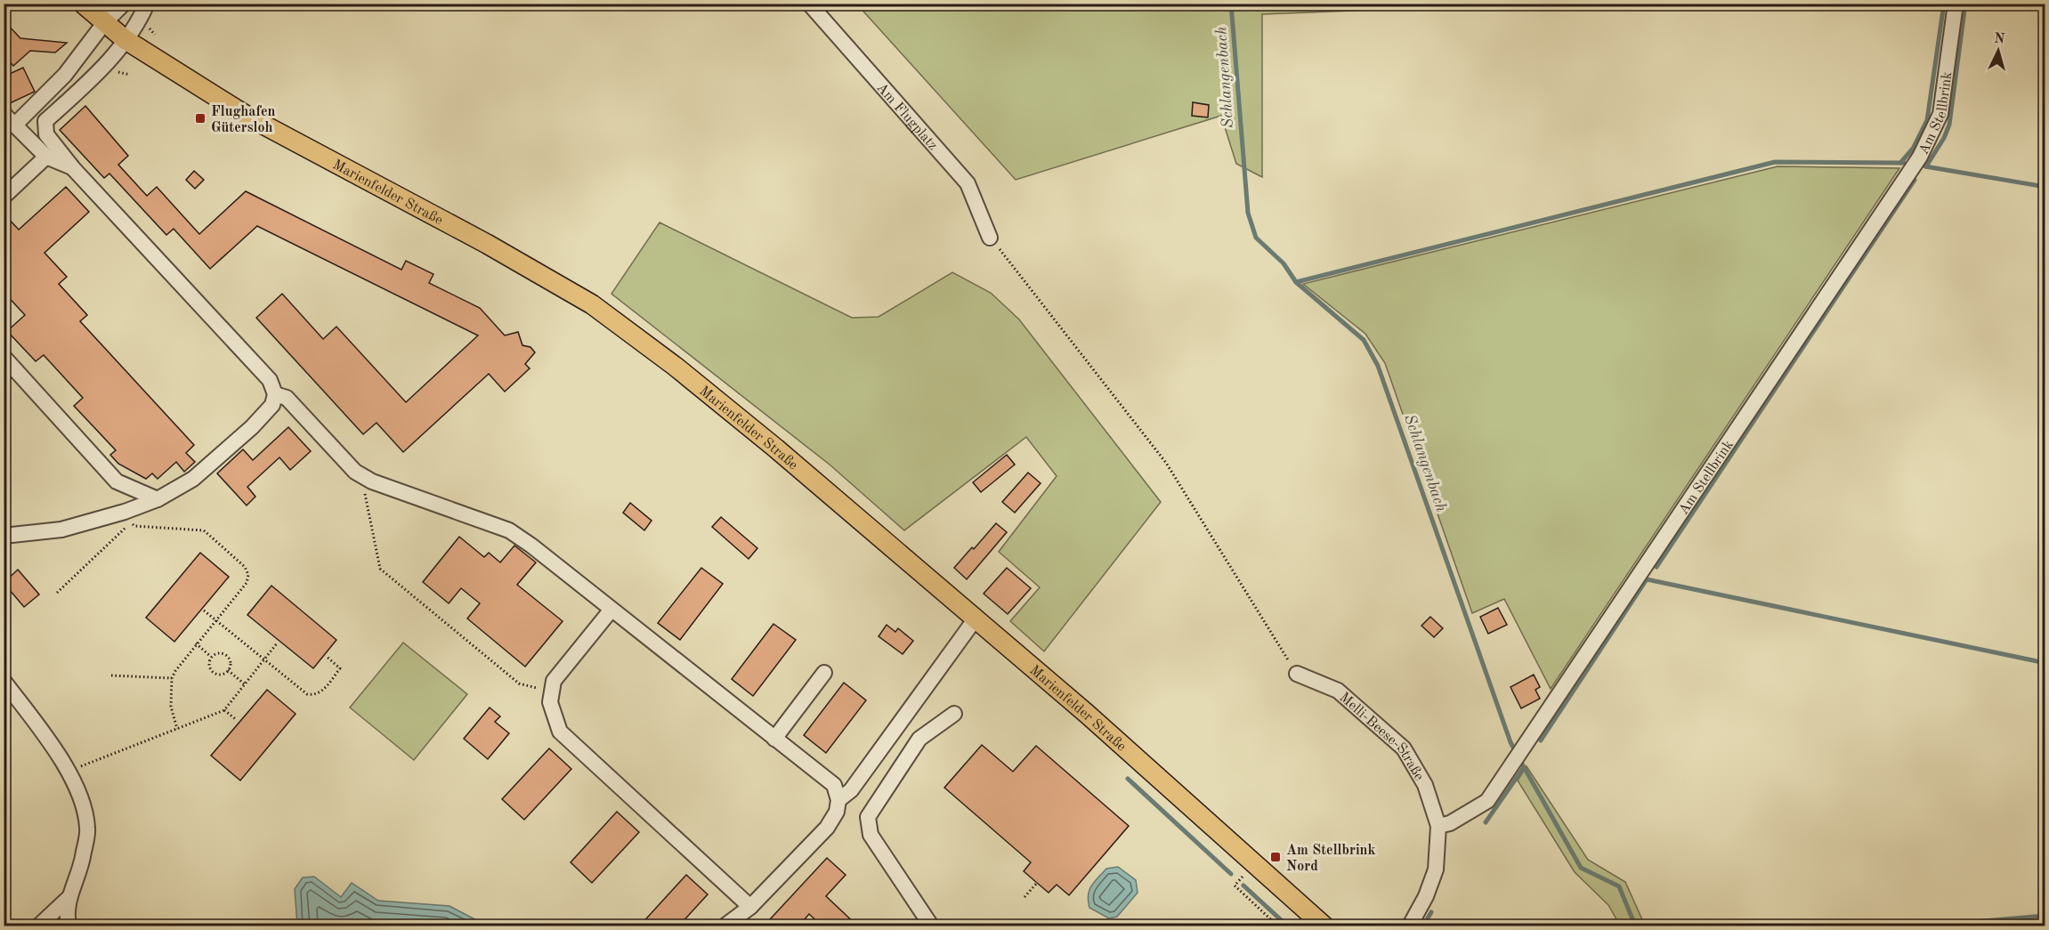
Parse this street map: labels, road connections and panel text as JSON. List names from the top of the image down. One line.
{"streets":{"main road":["Marienfelder Straße"],"street":["Am Stellbrink","Am Flugplatz","Melli-Beese-Straße"]},"crossings":[["Am Stellbrink","Melli-Beese-Straße"]],"water":["Schlangenbach"],"places":{"transit":["Flughafen Gütersloh","Am Stellbrink Nord"]},"north":"top"}
